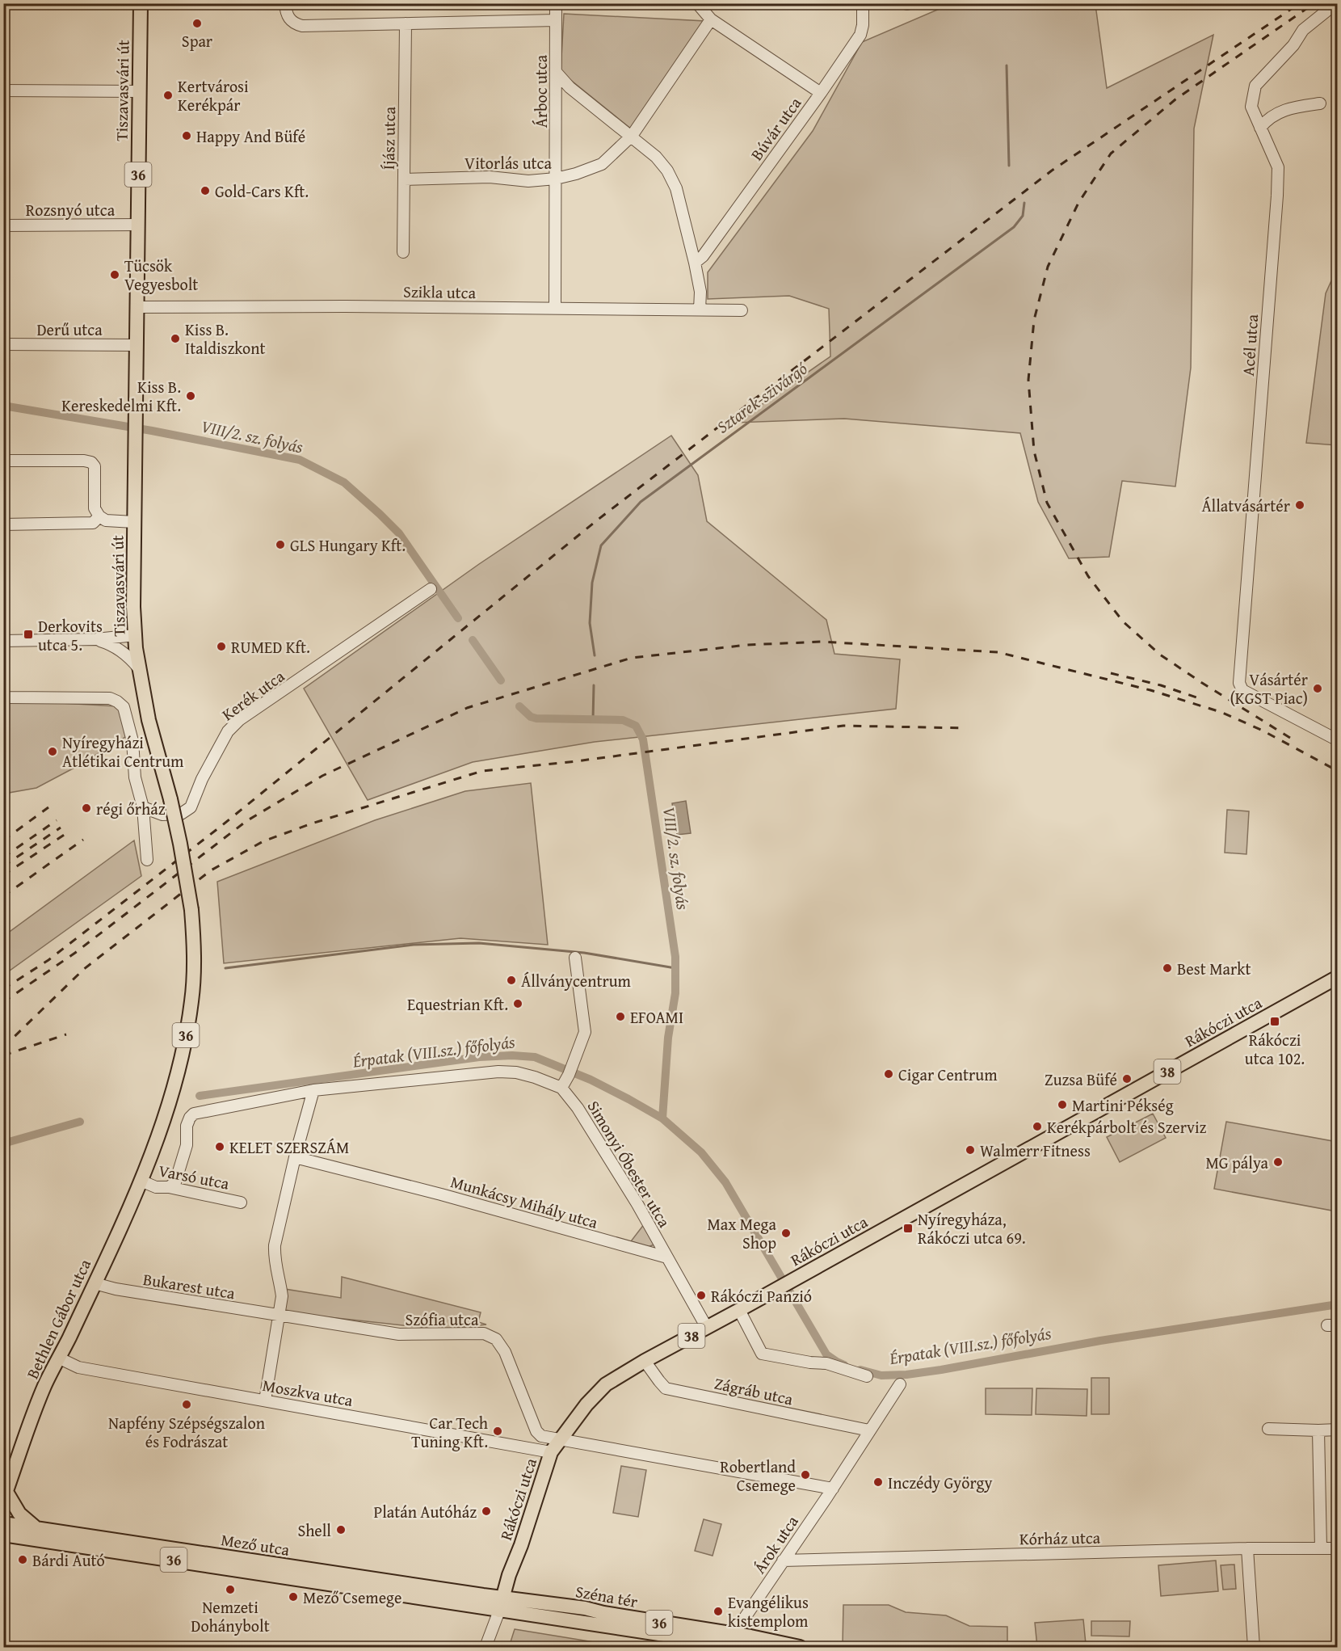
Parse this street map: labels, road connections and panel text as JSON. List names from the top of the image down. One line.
{"streets":{"main road":["Tiszavasvári út","36","Rákóczi utca","38","Bethlen Gábor utca","Mező utca","Széna tér"],"street":["Árboc utca","Búvár utca","Íjász utca","Vitorlás utca","Rozsnyó utca","Szikla utca","Derű utca","Acél utca","Kerék utca","Simonyi Óbester utca","Varsó utca","Munkácsy Mihály utca","Bukarest utca","Szófia utca","Zágráb utca","Moszkva utca","Kórház utca","Árok utca"]},"crossings":[["Tiszavasvári út","Rozsnyó utca"],["Tiszavasvári út","Szikla utca"],["Tiszavasvári út","Derű utca"],["Tiszavasvári út","Bethlen Gábor utca"],["Árboc utca","Vitorlás utca"],["Árboc utca","Szikla utca"],["Íjász utca","Vitorlás utca"],["36","Bethlen Gábor utca"],["36","Mező utca"],["36","Árok utca"],["36","Széna tér"],["Rákóczi utca","Zágráb utca"],["Rákóczi utca","Moszkva utca"],["Rákóczi utca","Mező utca"],["Rákóczi utca","Széna tér"],["Simonyi Óbester utca","Varsó utca"],["Simonyi Óbester utca","Munkácsy Mihály utca"],["Varsó utca","Bethlen Gábor utca"],["Bukarest utca","Bethlen Gábor utca"],["Bukarest utca","Szófia utca"],["Bethlen Gábor utca","Moszkva utca"],["Zágráb utca","Árok utca"],["Kórház utca","Árok utca"],["Mező utca","Széna tér"],["Árok utca","Széna tér"]],"water":["Sztarek-szivárgó","VIII/2. sz. folyás","Érpatak (VIII.sz.) főfolyás"],"places":{"other":["Spar","Kertvárosi Kerékpár","Happy And Büfé","Gold-Cars Kft.","Tücsök Vegyesbolt","Kiss B. Italdiszkont","Kiss B. Kereskedelmi Kft.","Állatvásártér","GLS Hungary Kft.","RUMED Kft.","Vásártér (KGST Piac)","Nyíregyházi Atlétikai Centrum","régi őrház","Best Markt","Állványcentrum","Equestrian Kft.","EFOAMI","Cigar Centrum","Zuzsa Büfé","Martini Pékség","Kerékpárbolt és Szerviz","KELET SZERSZÁM","Walmerr Fitness","MG pálya","Max Mega Shop","Rákóczi Panzió","Napfény Szépségszalon és Fodrászat","Car Tech Tuning Kft.","Robertland Csemege","Inczédy György","Platán Autóház","Shell","Bárdi Autó","Nemzeti Dohánybolt","Mező Csemege","Evangélikus kistemplom"],"transit":["Derkovits utca 5.","Rákóczi utca 102.","Nyíregyháza, Rákóczi utca 69."]}}
